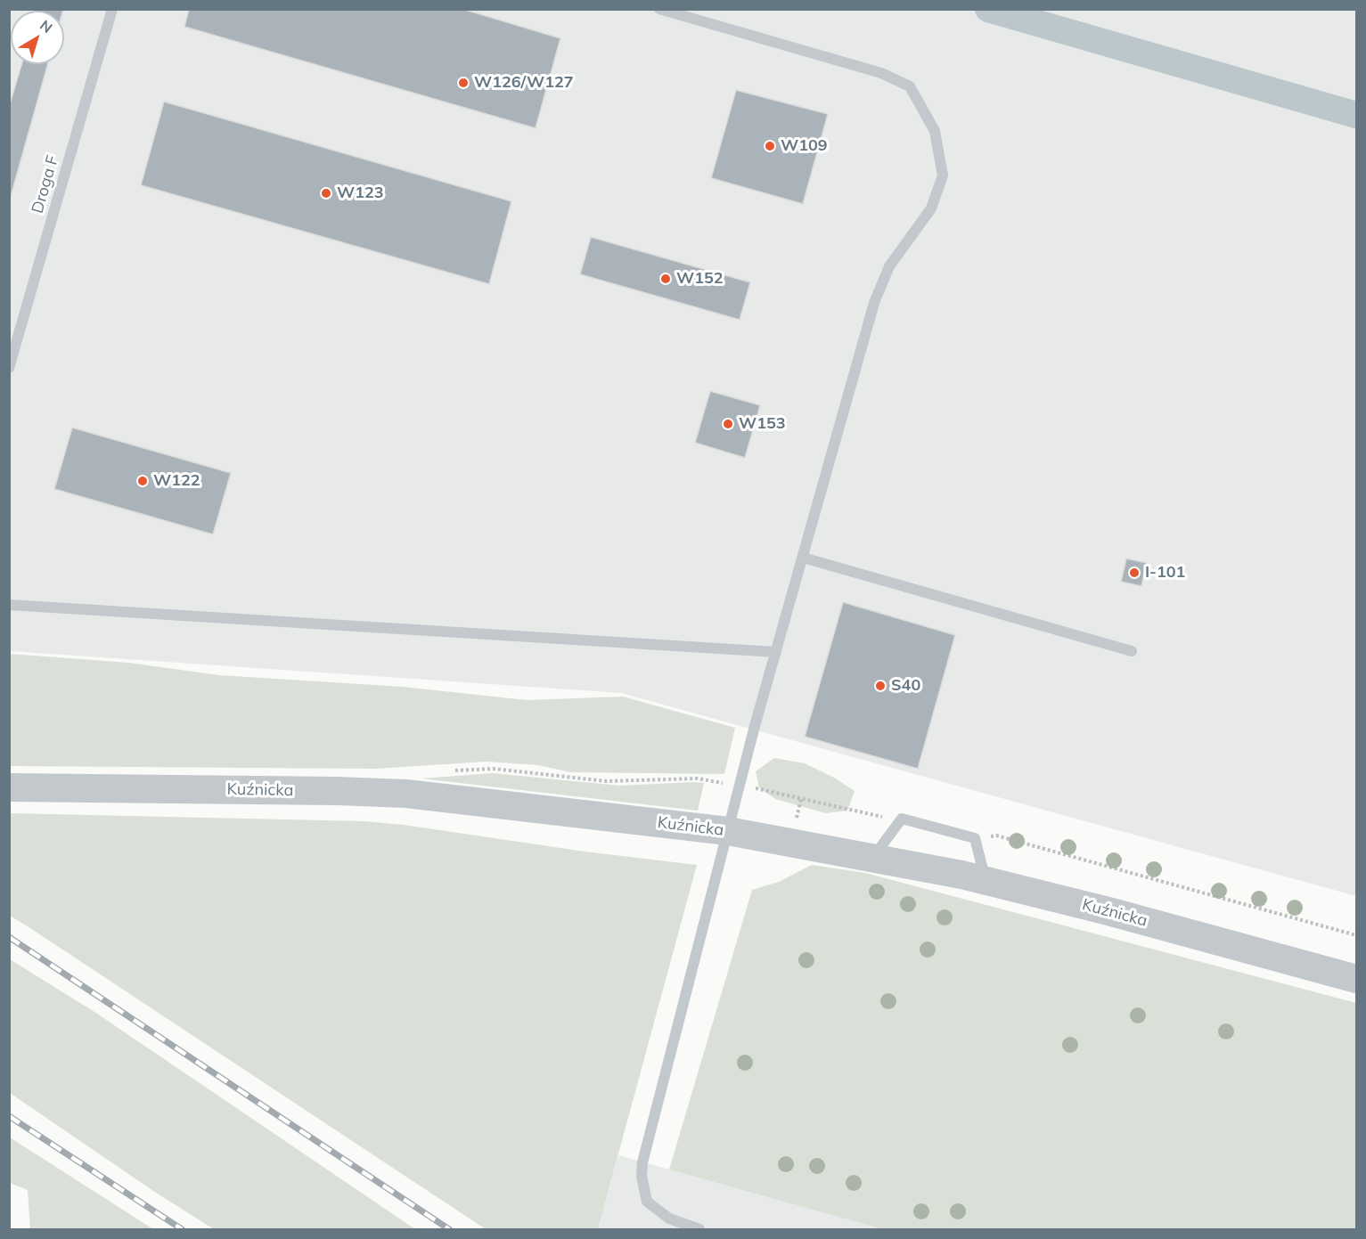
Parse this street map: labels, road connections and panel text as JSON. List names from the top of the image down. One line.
{"streets":{"street":["Kuźnicka"],"lane":["Droga F"]},"places":["W126/W127","W109","W123","W152","W153","W122","I-101","S40"],"north":"top right"}
